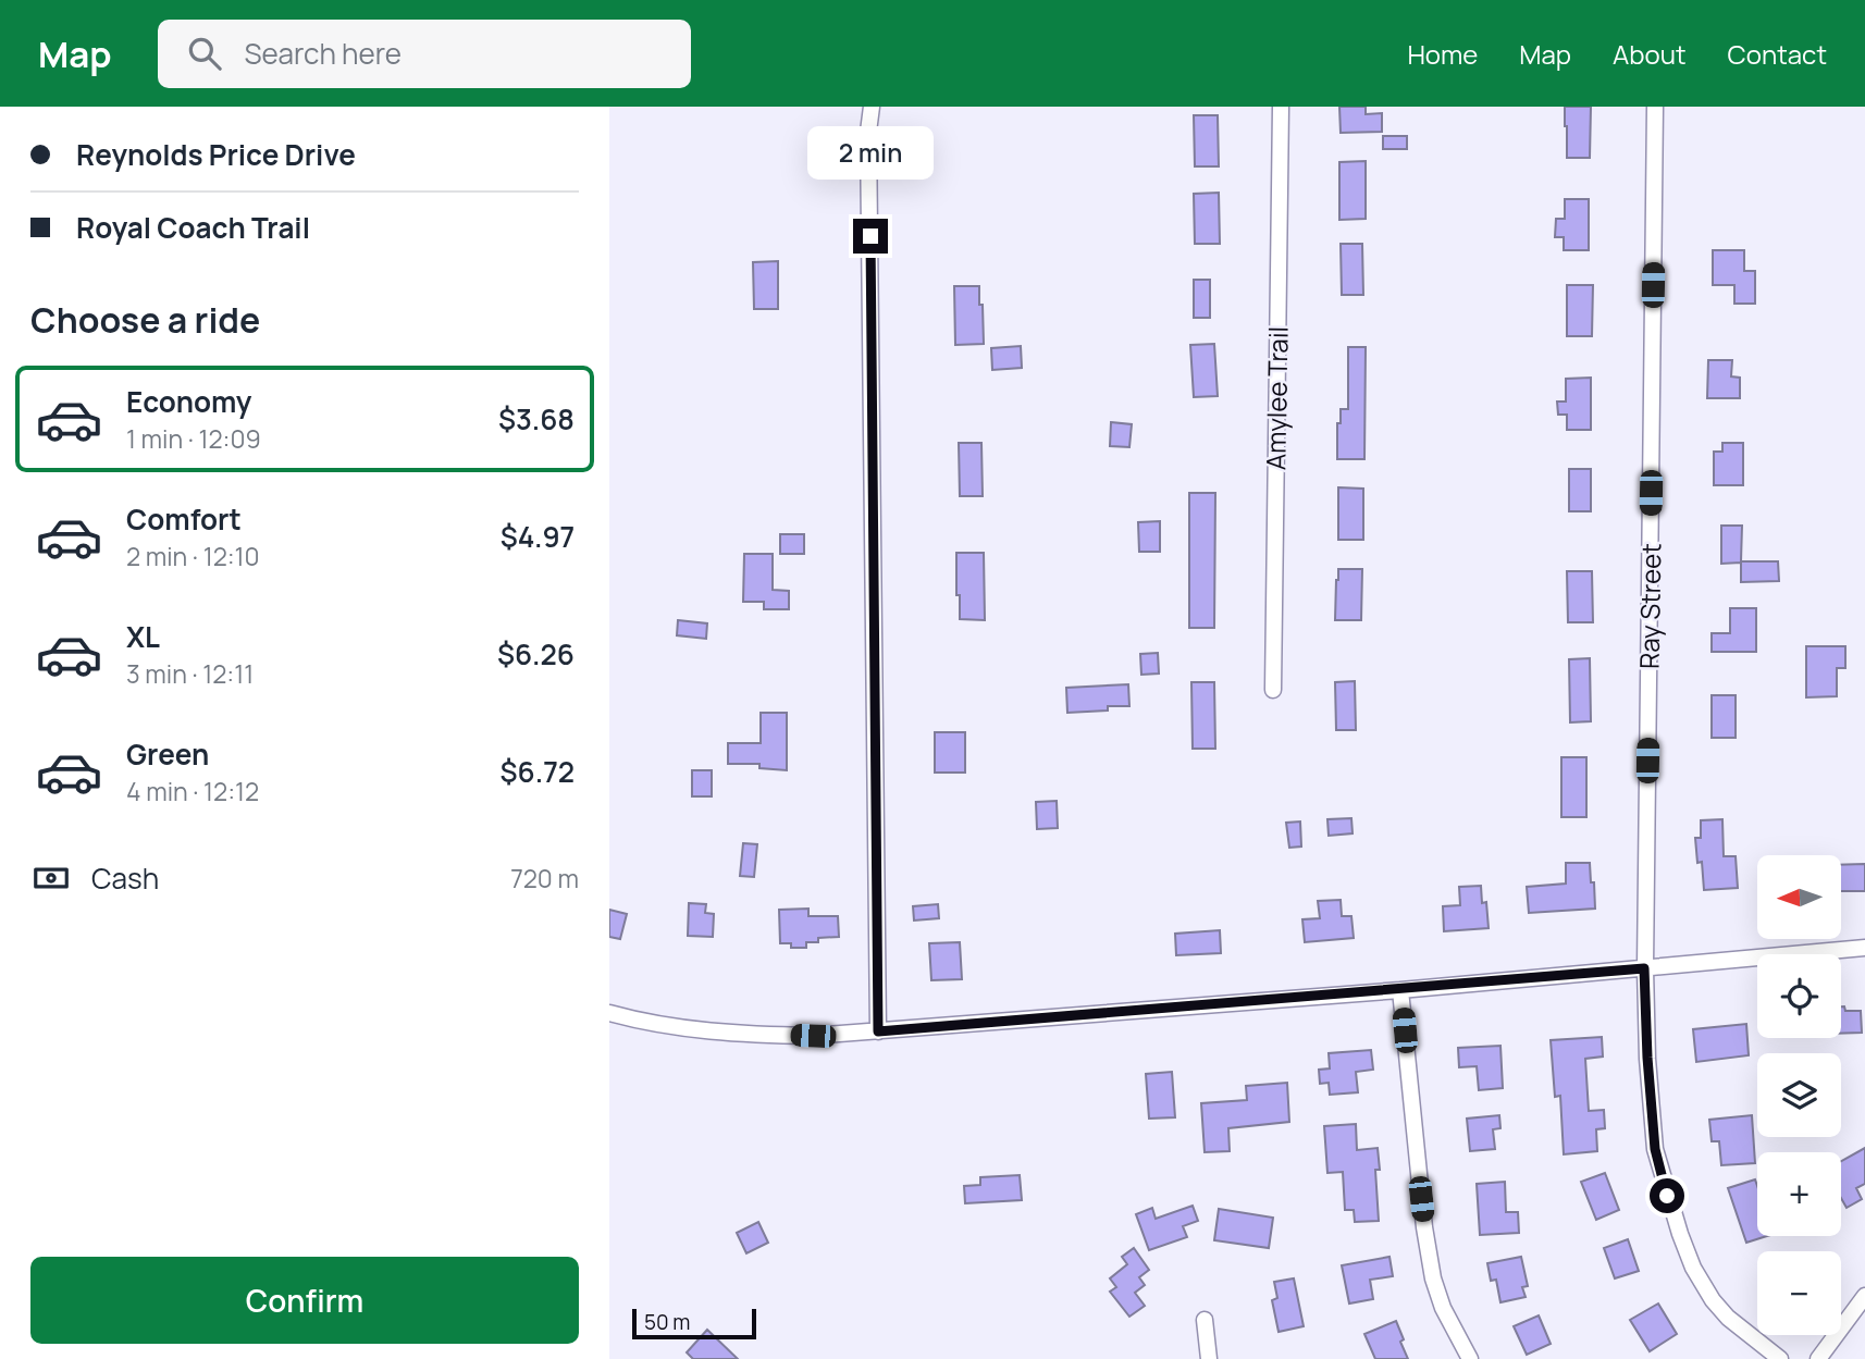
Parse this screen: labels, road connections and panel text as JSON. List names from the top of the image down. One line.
{"streets":{"street":["Amylee Trail","Ray Street"]},"scale_bar":"50 m","north":"left","page":{"header":"Map","search":"Search here","nav":["Home","Map","About","Contact"],"banner":["Reynolds Price Drive","Royal Coach Trail"],"bubble":"2 min","heading":"Choose a ride","list":[{"name":"Economy","note":"1 min · 12:09","value":"$3.68"},{"name":"Comfort","note":"2 min · 12:10","value":"$4.97"},{"name":"XL","note":"3 min · 12:11","value":"$6.26"},{"name":"Green","note":"4 min · 12:12","value":"$6.72"}],"pay":["Cash","720 m"],"map_buttons":["+","−"],"buttons":"Confirm","scale":"50 m"}}
